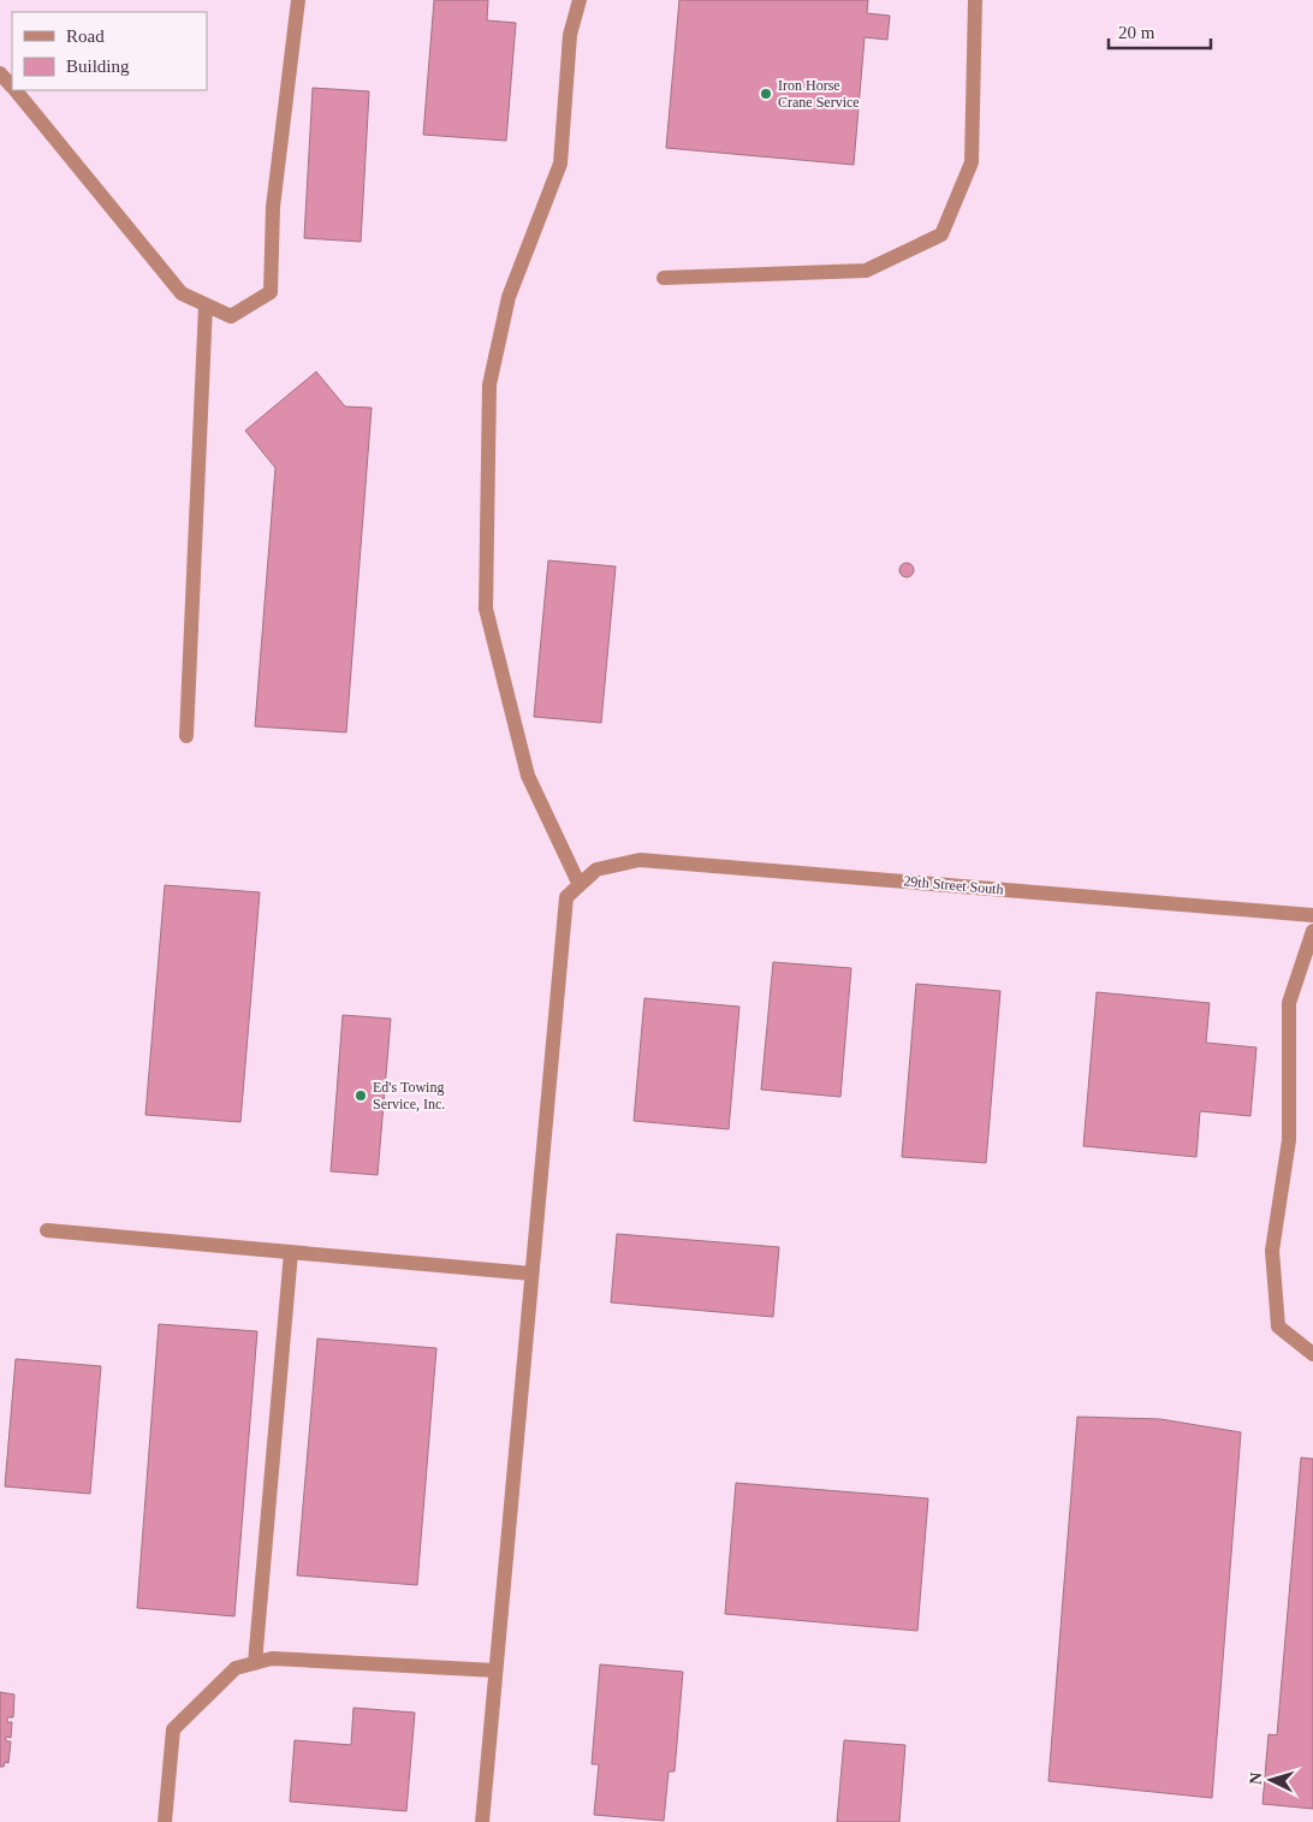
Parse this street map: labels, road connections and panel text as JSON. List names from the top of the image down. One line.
{"streets":{"street":["29th Street South"]},"places":["Iron Horse Crane Service","Ed's Towing Service, Inc."],"legend":["Road","Building"],"scale_bar":"20 m","north":"left"}
